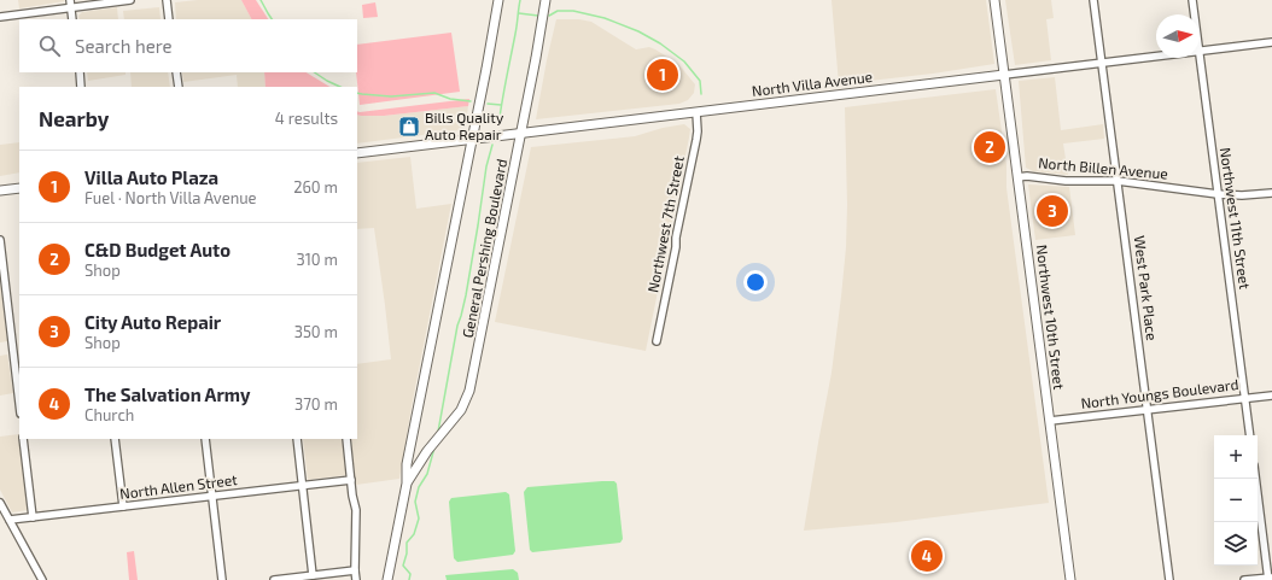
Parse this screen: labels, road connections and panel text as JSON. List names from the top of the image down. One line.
{"streets":{"main road":["North Villa Avenue","General Pershing Boulevard","Northwest 10th Street"],"street":["North Billen Avenue","Northwest 11th Street","Northwest 7th Street","West Park Place","North Youngs Boulevard","North Allen Street"]},"crossings":[["North Villa Avenue","Northwest 11th Street"],["North Villa Avenue","Northwest 7th Street"],["North Villa Avenue","General Pershing Boulevard"],["North Villa Avenue","West Park Place"],["North Villa Avenue","Northwest 10th Street"],["North Billen Avenue","Northwest 11th Street"],["North Billen Avenue","West Park Place"],["North Billen Avenue","Northwest 10th Street"],["Northwest 11th Street","North Youngs Boulevard"],["West Park Place","North Youngs Boulevard"],["Northwest 10th Street","North Youngs Boulevard"]],"places":{"shop":["Bills Quality Auto Repair"]},"north":"right","page":{"search":"Search here","pins":["1","2","3","4"],"heading":["Nearby","4 results"],"list":[{"mark":"1","name":"Villa Auto Plaza","note":"Fuel · North Villa Avenue","value":"260 m"},{"mark":"2","name":"C&D Budget Auto","note":"Shop","value":"310 m"},{"mark":"3","name":"City Auto Repair","note":"Shop","value":"350 m"},{"mark":"4","name":"The Salvation Army","note":"Church","value":"370 m"}],"map_buttons":["+","−"]}}
